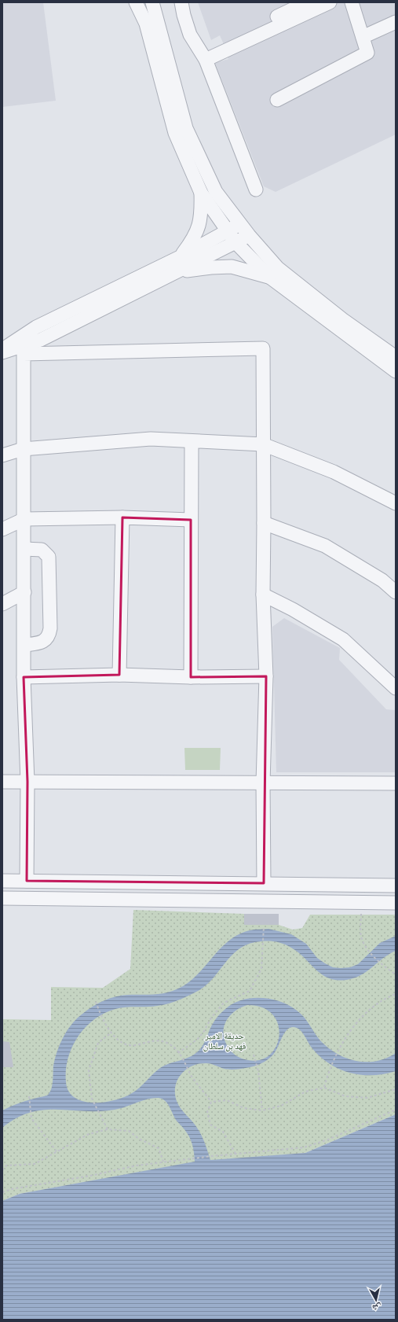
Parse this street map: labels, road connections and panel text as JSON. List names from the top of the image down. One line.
{"parks":["حديقة الامير فهد بن سلطان"],"north":"bottom"}
